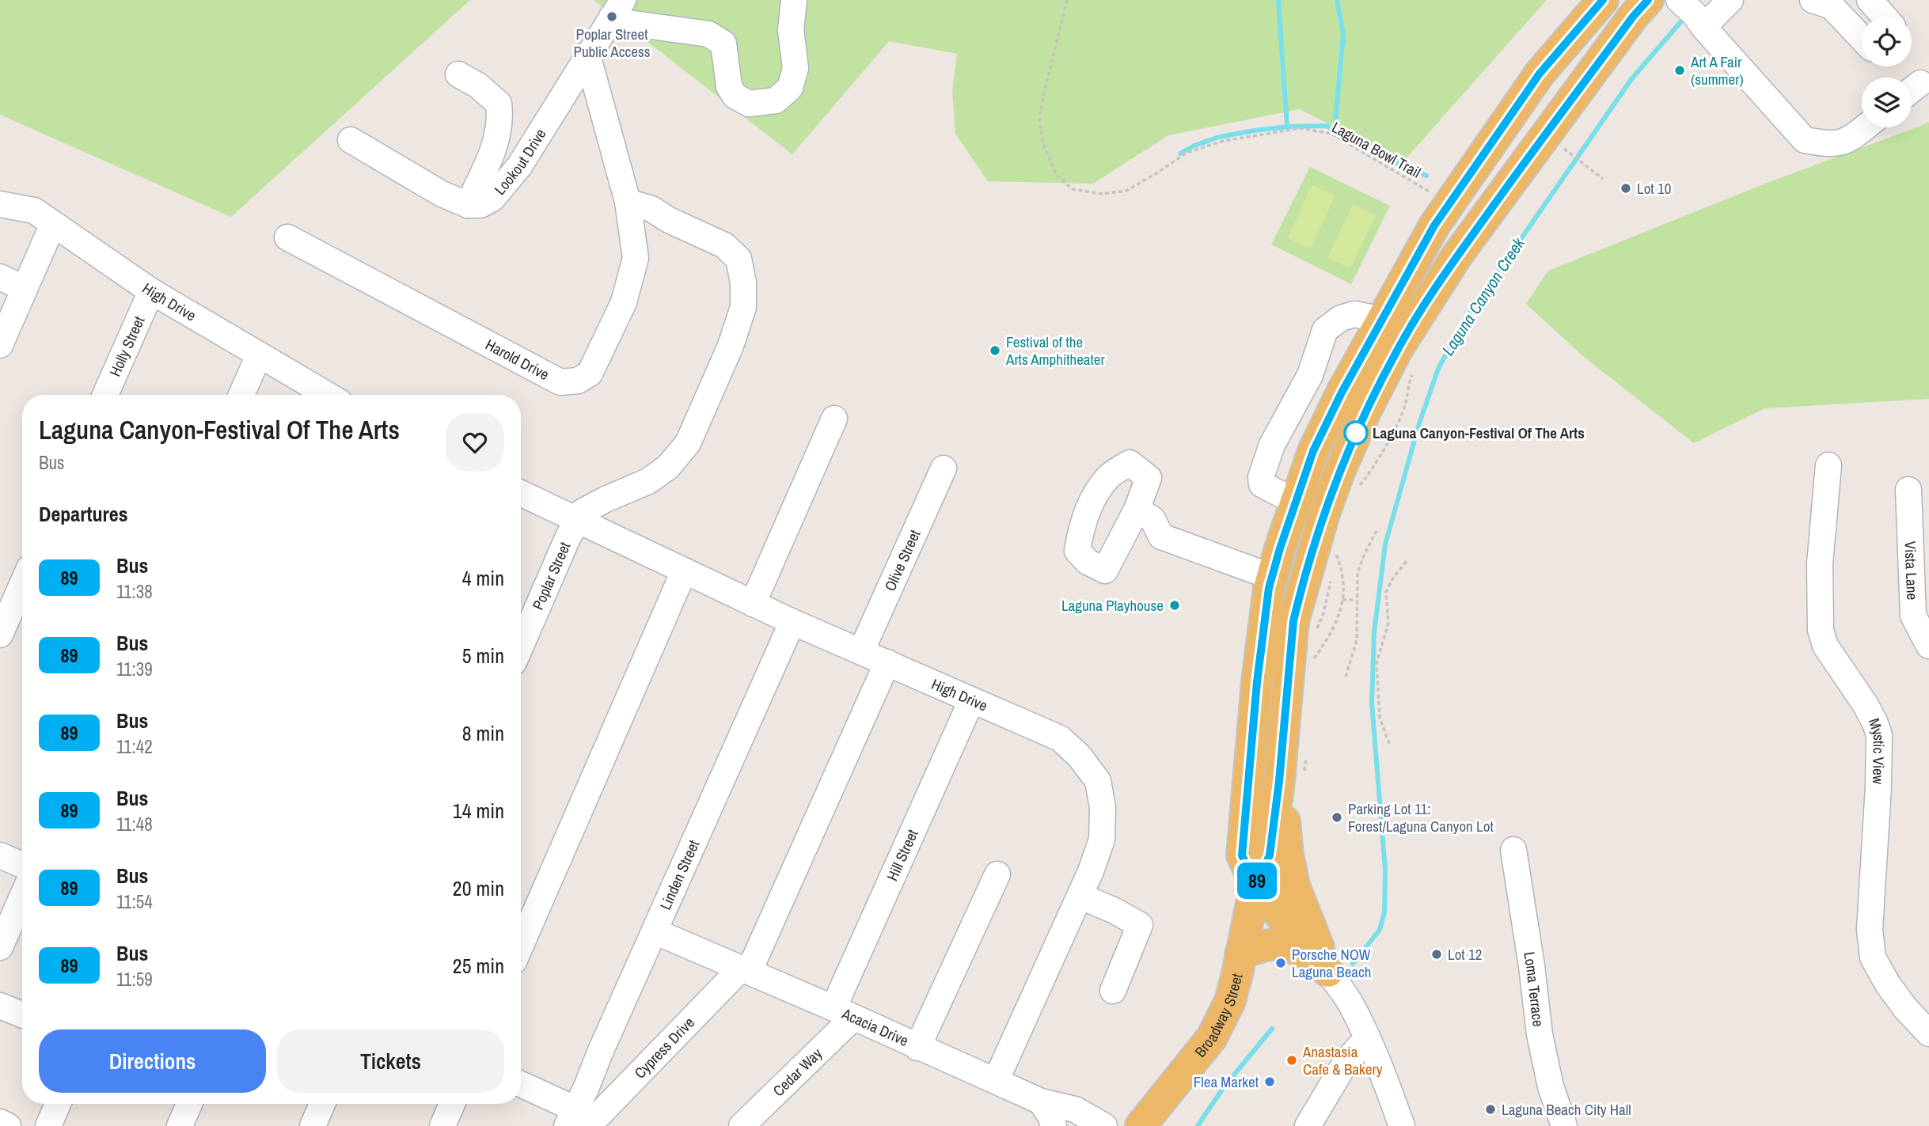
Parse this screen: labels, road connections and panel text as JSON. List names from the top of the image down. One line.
{"streets":{"main road":["Broadway Street"],"street":["Lookout Drive","High Drive","Holly Street","Harold Drive","Olive Street","Vista Lane","Poplar Street","Mystic View","Hill Street","Linden Street","Loma Terrace","Acacia Drive","Cypress Drive","Cedar Way"],"path":["Laguna Bowl Trail"]},"crossings":[["Lookout Drive","Harold Drive"],["High Drive","Holly Street"],["High Drive","Olive Street"],["High Drive","Poplar Street"],["High Drive","Hill Street"],["High Drive","Linden Street"],["High Drive","Acacia Drive"],["High Drive","Cypress Drive"],["Hill Street","Acacia Drive"],["Hill Street","Cedar Way"],["Linden Street","Acacia Drive"],["Linden Street","Cypress Drive"],["Acacia Drive","Cypress Drive"],["Acacia Drive","Cedar Way"]],"water":["Laguna Canyon Creek"],"places":["Poplar Street Public Access","Art A Fair (summer)","Lot 10","Festival of the Arts Amphitheater","Laguna Canyon-Festival Of The Arts","Laguna Playhouse","Parking Lot 11: Forest/Laguna Canyon Lot","Lot 12","Porsche NOW Laguna Beach","Anastasia Cafe & Bakery","Flea Market","Laguna Beach City Hall"],"lines":["bus line 89"],"page":{"on_map":"89","heading":[["Laguna Canyon-Festival Of The Arts","Bus"],"Departures"],"list":[{"mark":"89","name":"Bus","note":"11:38","value":"4 min"},{"mark":"89","name":"Bus","note":"11:39","value":"5 min"},{"mark":"89","name":"Bus","note":"11:42","value":"8 min"},{"mark":"89","name":"Bus","note":"11:48","value":"14 min"},{"mark":"89","name":"Bus","note":"11:54","value":"20 min"},{"mark":"89","name":"Bus","note":"11:59","value":"25 min"}],"buttons":["Directions","Tickets"]}}
